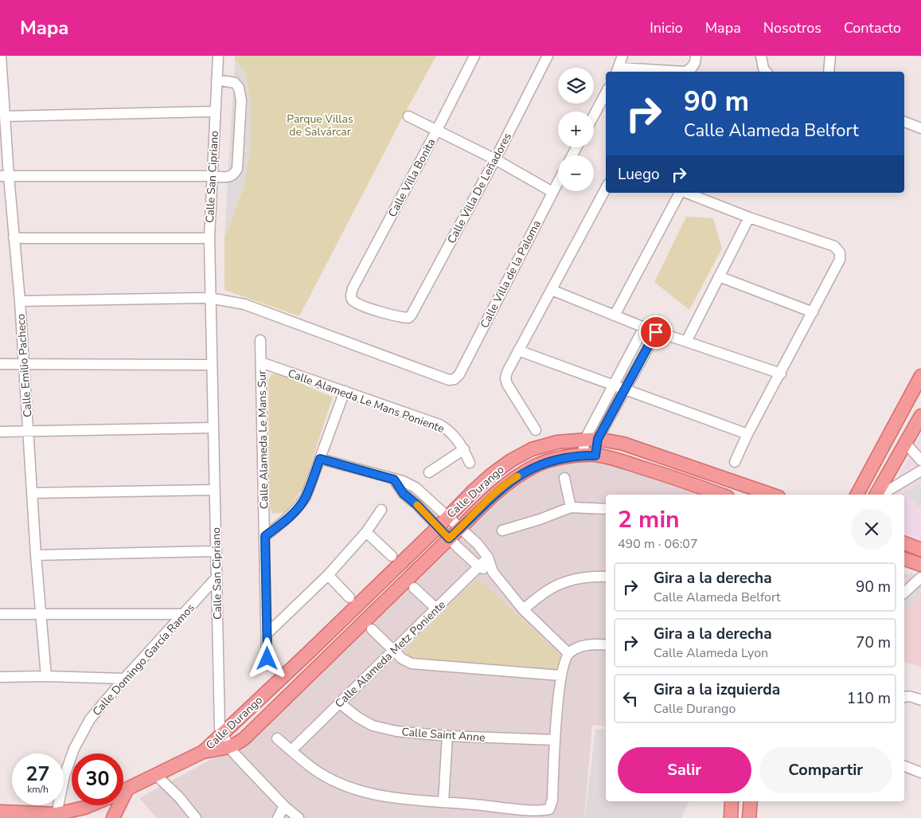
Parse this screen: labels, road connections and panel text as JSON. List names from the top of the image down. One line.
{"streets":{"main road":["Calle Durango"],"street":["Calle San Cipriano","Calle Villa Bonita","Calle Villa De Leñadores","Calle Villa de la Paloma","Calle Emilio Pacheco","Calle Alameda Le Mans Poniente","Calle Alameda Le Mans Sur","Calle Alameda Metz Poniente","Calle Domingo García Ramos","Calle Saint Anne"]},"crossings":[["Calle San Cipriano","Calle Villa de la Paloma"],["Calle San Cipriano","Calle Durango"],["Calle San Cipriano","Calle Domingo García Ramos"],["Calle Villa Bonita","Calle Villa De Leñadores"],["Calle Alameda Le Mans Poniente","Calle Alameda Le Mans Sur"],["Calle Durango","Calle Domingo García Ramos"],["Calle Alameda Metz Poniente","Calle Saint Anne"]],"parks":["Parque Villas de Salvárcar"],"page":{"header":"Mapa","nav":["Inicio","Mapa","Nosotros","Contacto"],"map_buttons":["+","−"],"turn":["90 m","Calle Alameda Belfort"],"then":"Luego","heading":["2 min","490 m · 06:07"],"list":[{"name":"Gira a la derecha","note":"Calle Alameda Belfort","value":"90 m"},{"name":"Gira a la derecha","note":"Calle Alameda Lyon","value":"70 m"},{"name":"Gira a la izquierda","note":"Calle Durango","value":"110 m"}],"buttons":["Salir","Compartir"],"speed":"27 km/h","limit":"30"}}
